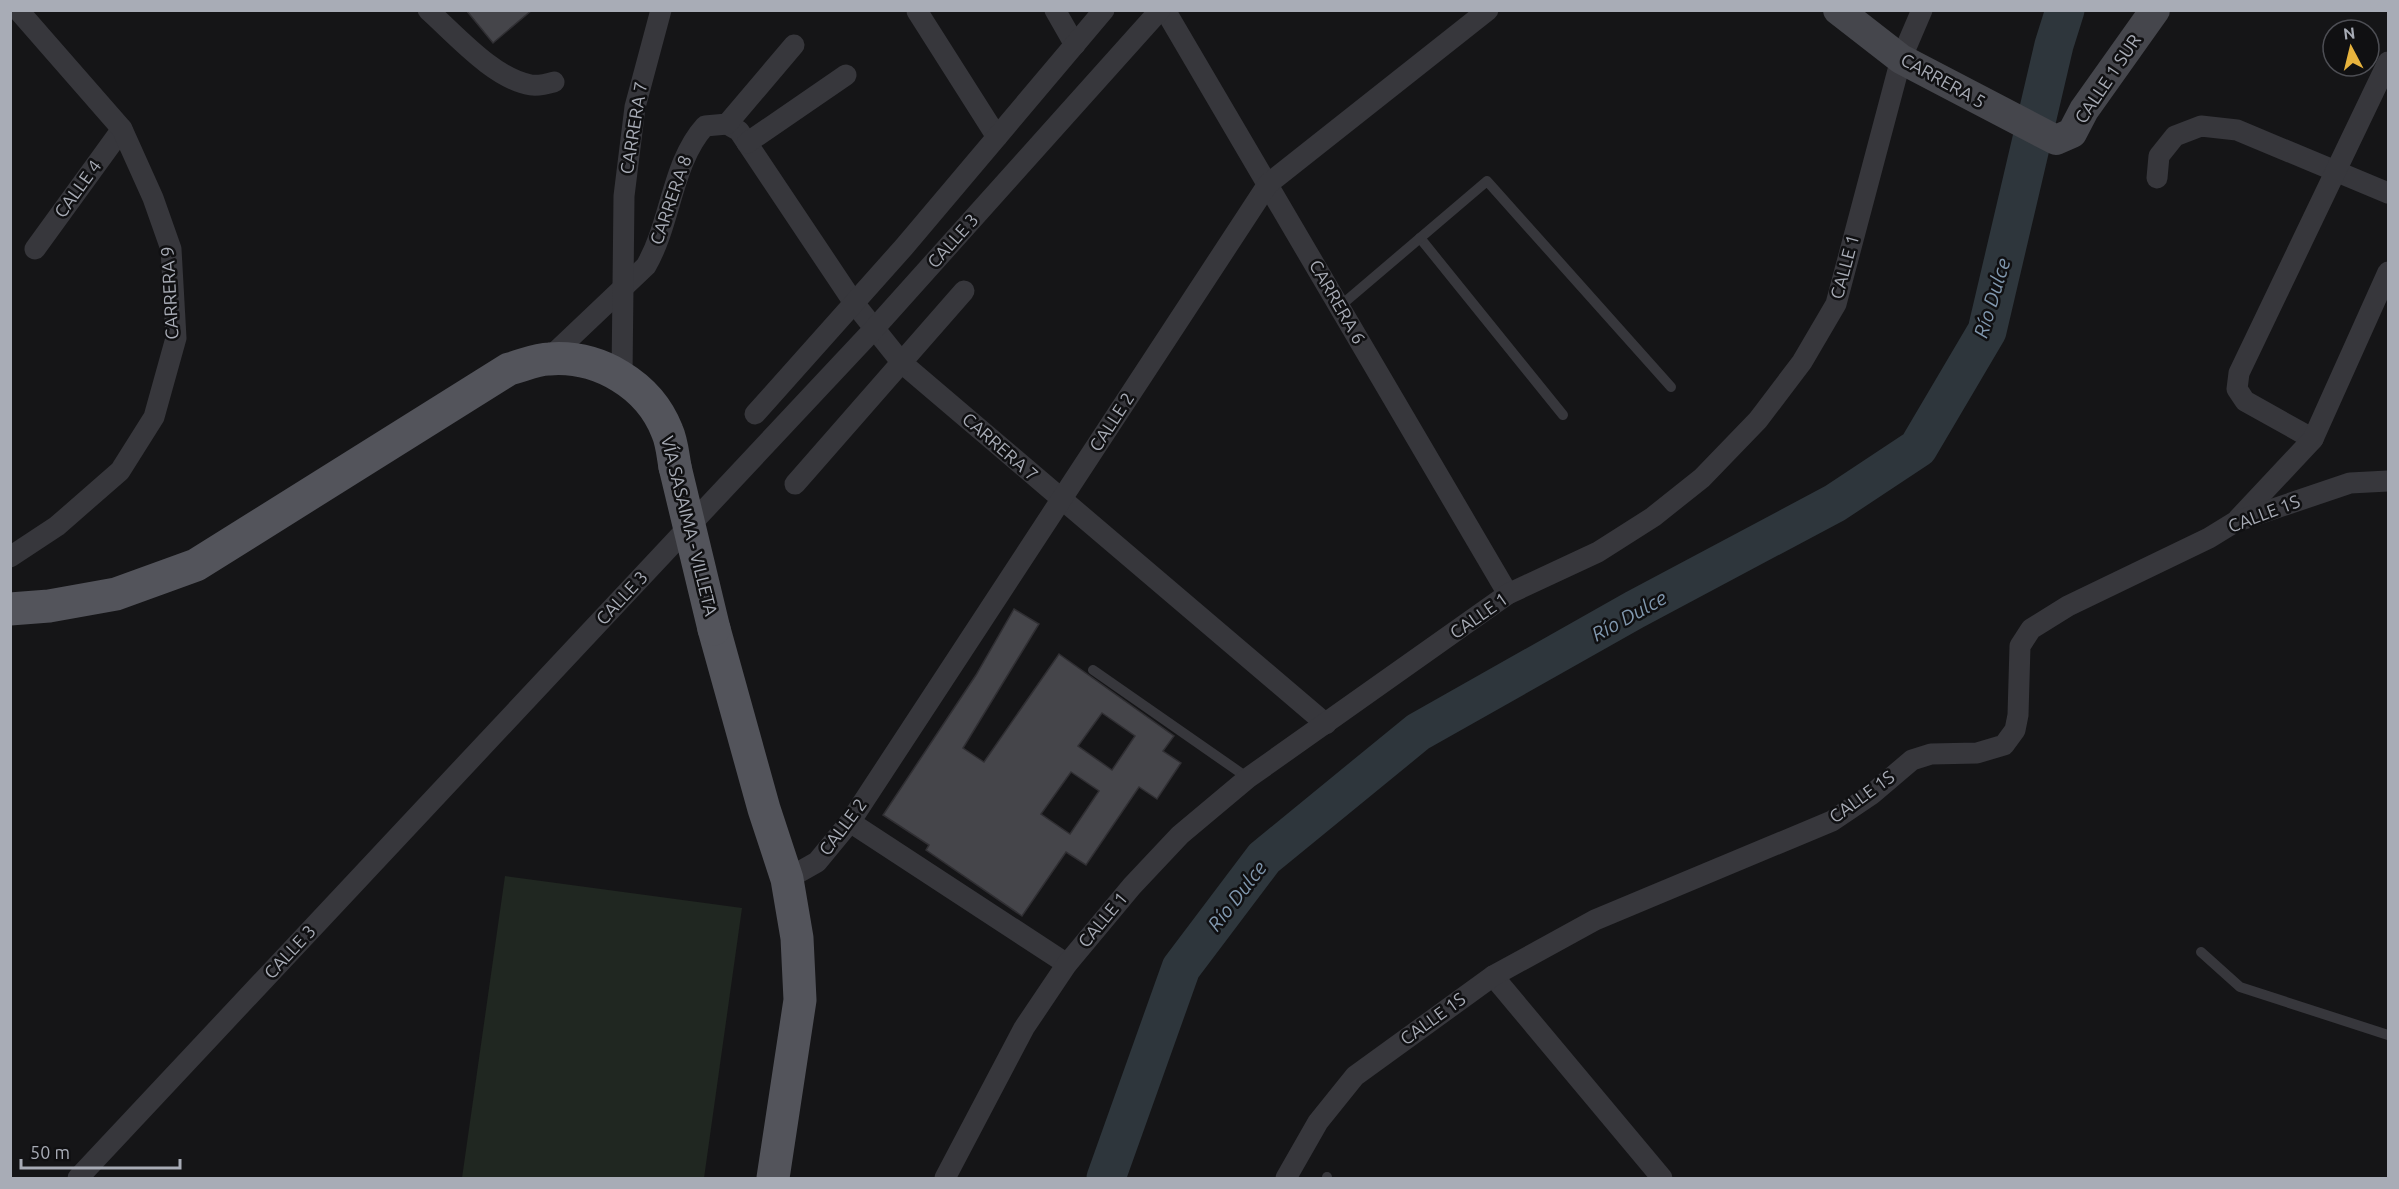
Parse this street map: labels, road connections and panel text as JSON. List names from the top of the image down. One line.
{"streets":{"main road":["VÍA SASAIMA - VILLETA"],"street":["CALLE 1 SUR","CARRERA 5","CARRERA 7","CALLE 4","CARRERA 8","CALLE 3","CALLE 1","CARRERA 9","CARRERA 6","CALLE 2","CALLE 1S"]},"crossings":[["CALLE 1 SUR","CARRERA 5"],["CARRERA 5","CALLE 1"],["CARRERA 7","CARRERA 8"],["CARRERA 7","CALLE 3"],["CARRERA 7","CALLE 1"],["CARRERA 7","CALLE 2"],["CARRERA 7","VÍA SASAIMA - VILLETA"],["CALLE 4","CARRERA 9"],["CALLE 1","CARRERA 6"],["CARRERA 6","CALLE 2"],["CALLE 2","VÍA SASAIMA - VILLETA"]],"water":["Río Dulce"],"scale_bar":"50 m","north":"top"}
